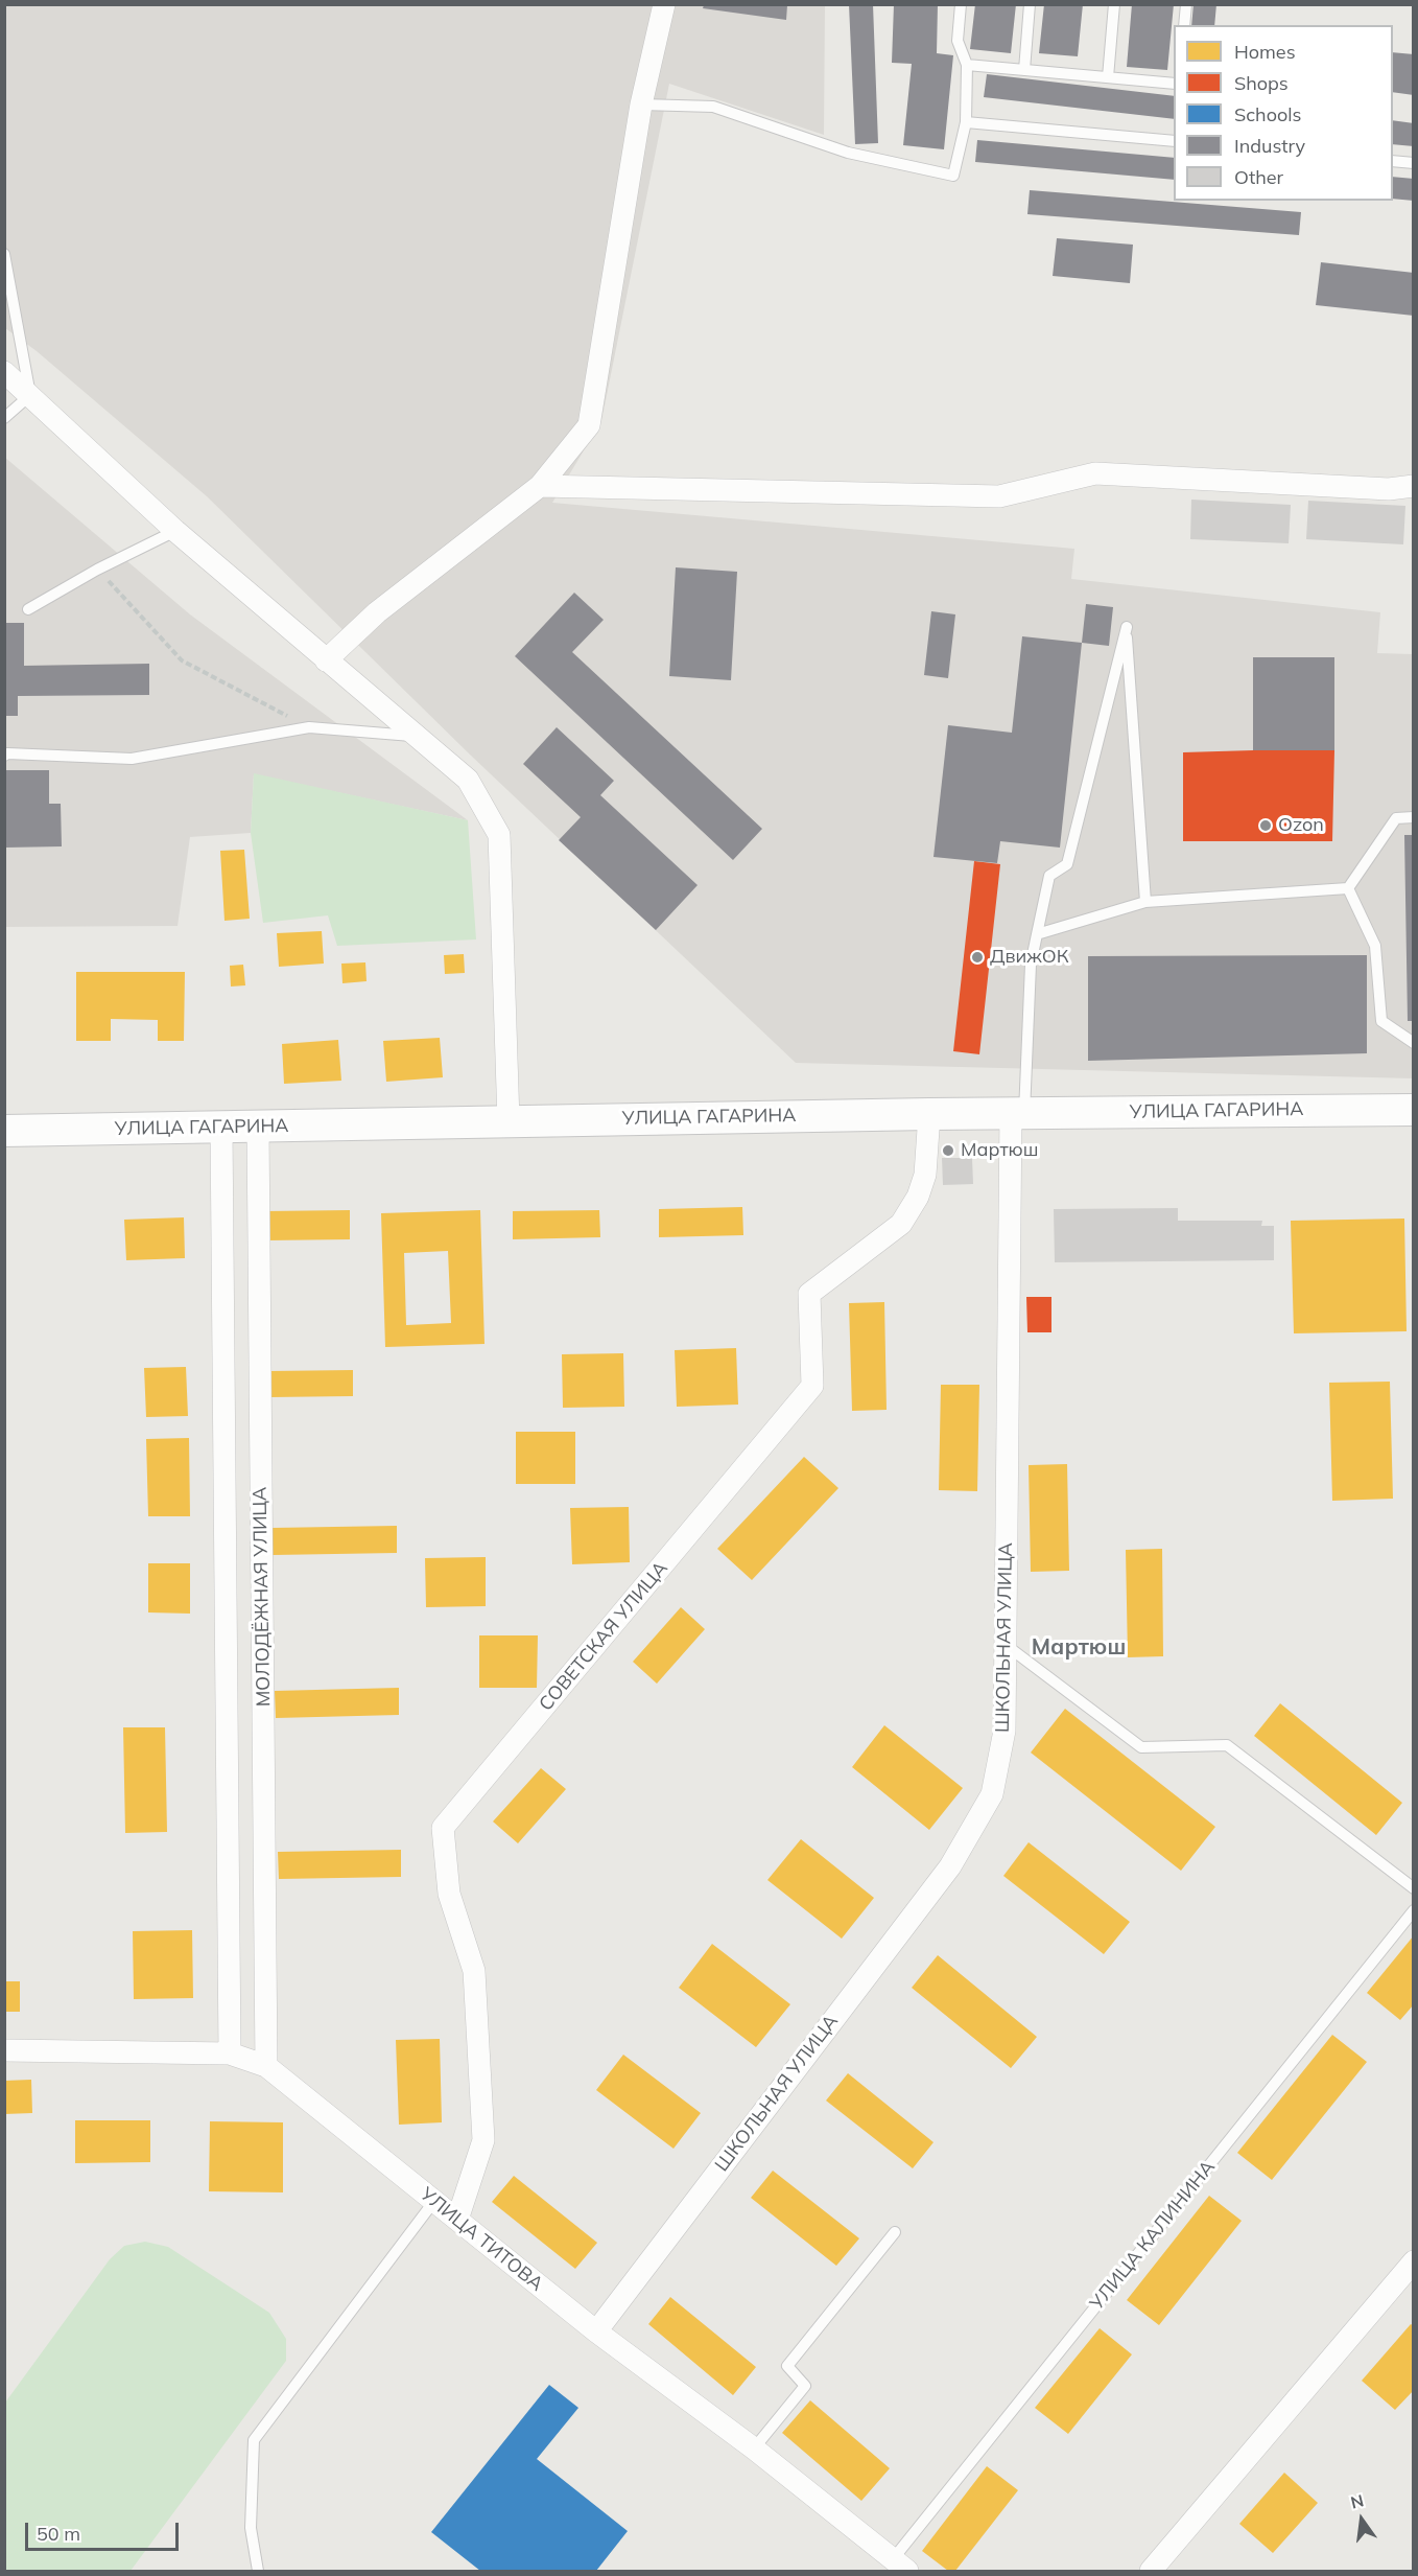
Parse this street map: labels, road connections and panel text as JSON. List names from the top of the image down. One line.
{"streets":{"main road":["УЛИЦА ГАГАРИНА"],"street":["МОЛОДЁЖНАЯ УЛИЦА","СОВЕТСКАЯ УЛИЦА","ШКОЛЬНАЯ УЛИЦА","УЛИЦА ТИТОВА"],"lane":["УЛИЦА КАЛИНИНА"]},"crossings":[["УЛИЦА ГАГАРИНА","МОЛОДЁЖНАЯ УЛИЦА"],["УЛИЦА ГАГАРИНА","СОВЕТСКАЯ УЛИЦА"],["УЛИЦА ГАГАРИНА","ШКОЛЬНАЯ УЛИЦА"],["МОЛОДЁЖНАЯ УЛИЦА","УЛИЦА ТИТОВА"],["СОВЕТСКАЯ УЛИЦА","УЛИЦА ТИТОВА"],["ШКОЛЬНАЯ УЛИЦА","УЛИЦА ТИТОВА"],["УЛИЦА КАЛИНИНА","УЛИЦА ТИТОВА"]],"districts":["Мартюш"],"places":["Ozon","ДвижОК","Мартюш"],"legend":["Homes","Shops","Schools","Industry","Other"],"scale_bar":"50 m","north":"top"}
